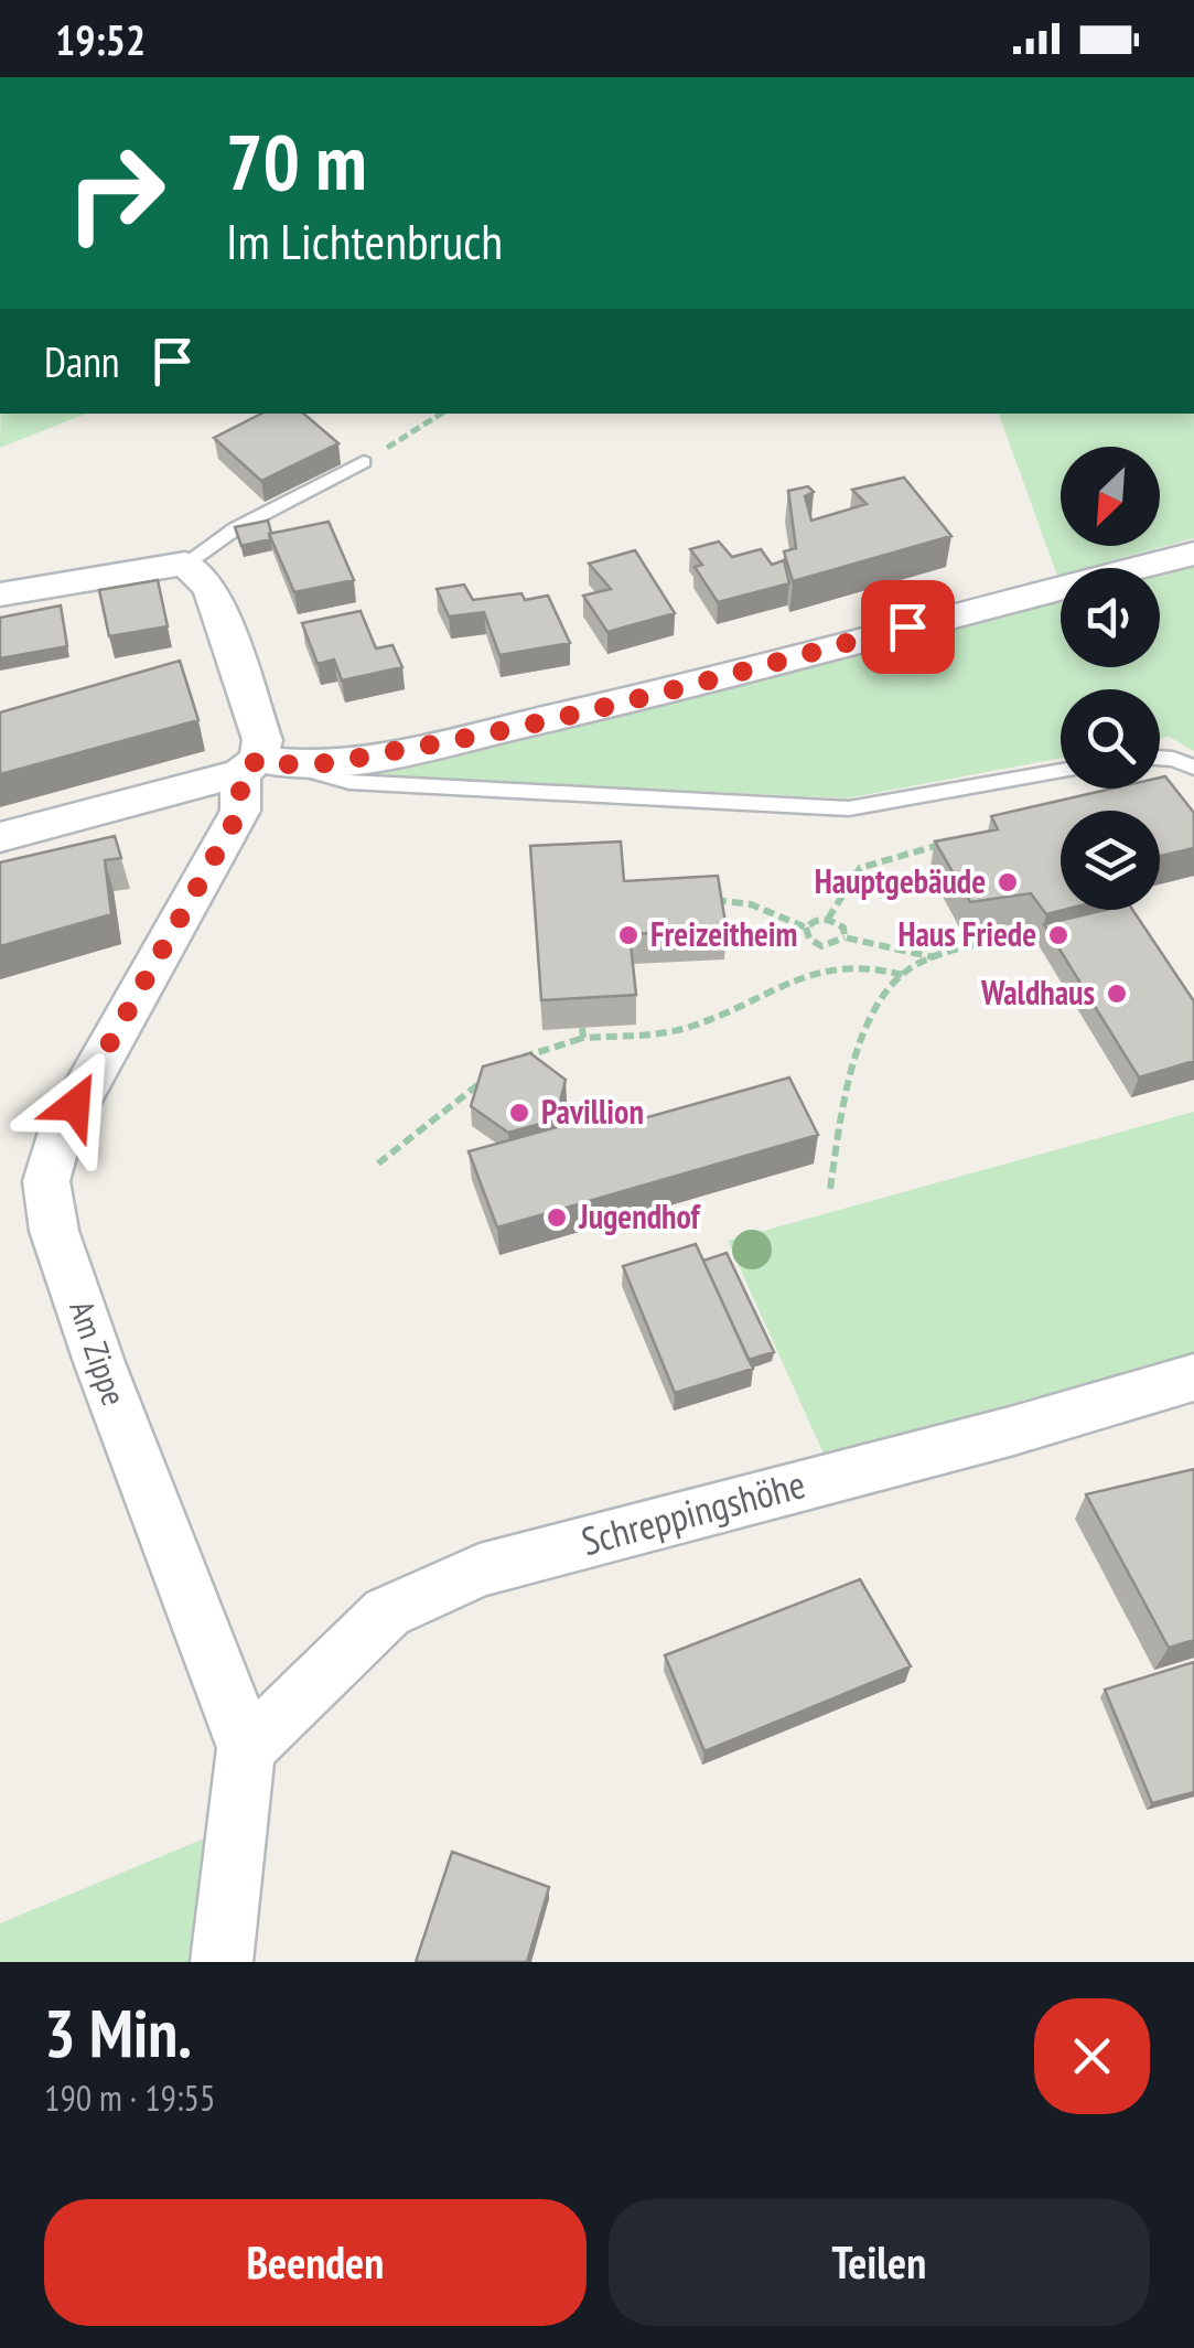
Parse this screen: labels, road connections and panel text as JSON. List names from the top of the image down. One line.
{"streets":{"street":["Am Zippe","Schreppingshöhe"]},"crossings":[["Am Zippe","Schreppingshöhe"]],"places":["Hauptgebäude","Freizeitheim","Haus Friede","Waldhaus","Pavillion","Jugendhof"],"north":"bottom left","page":{"status":"19:52","turn":["70 m","Im Lichtenbruch"],"then":"Dann","heading":["3 Min.","190 m · 19:55"],"buttons":["Beenden","Teilen"]}}
